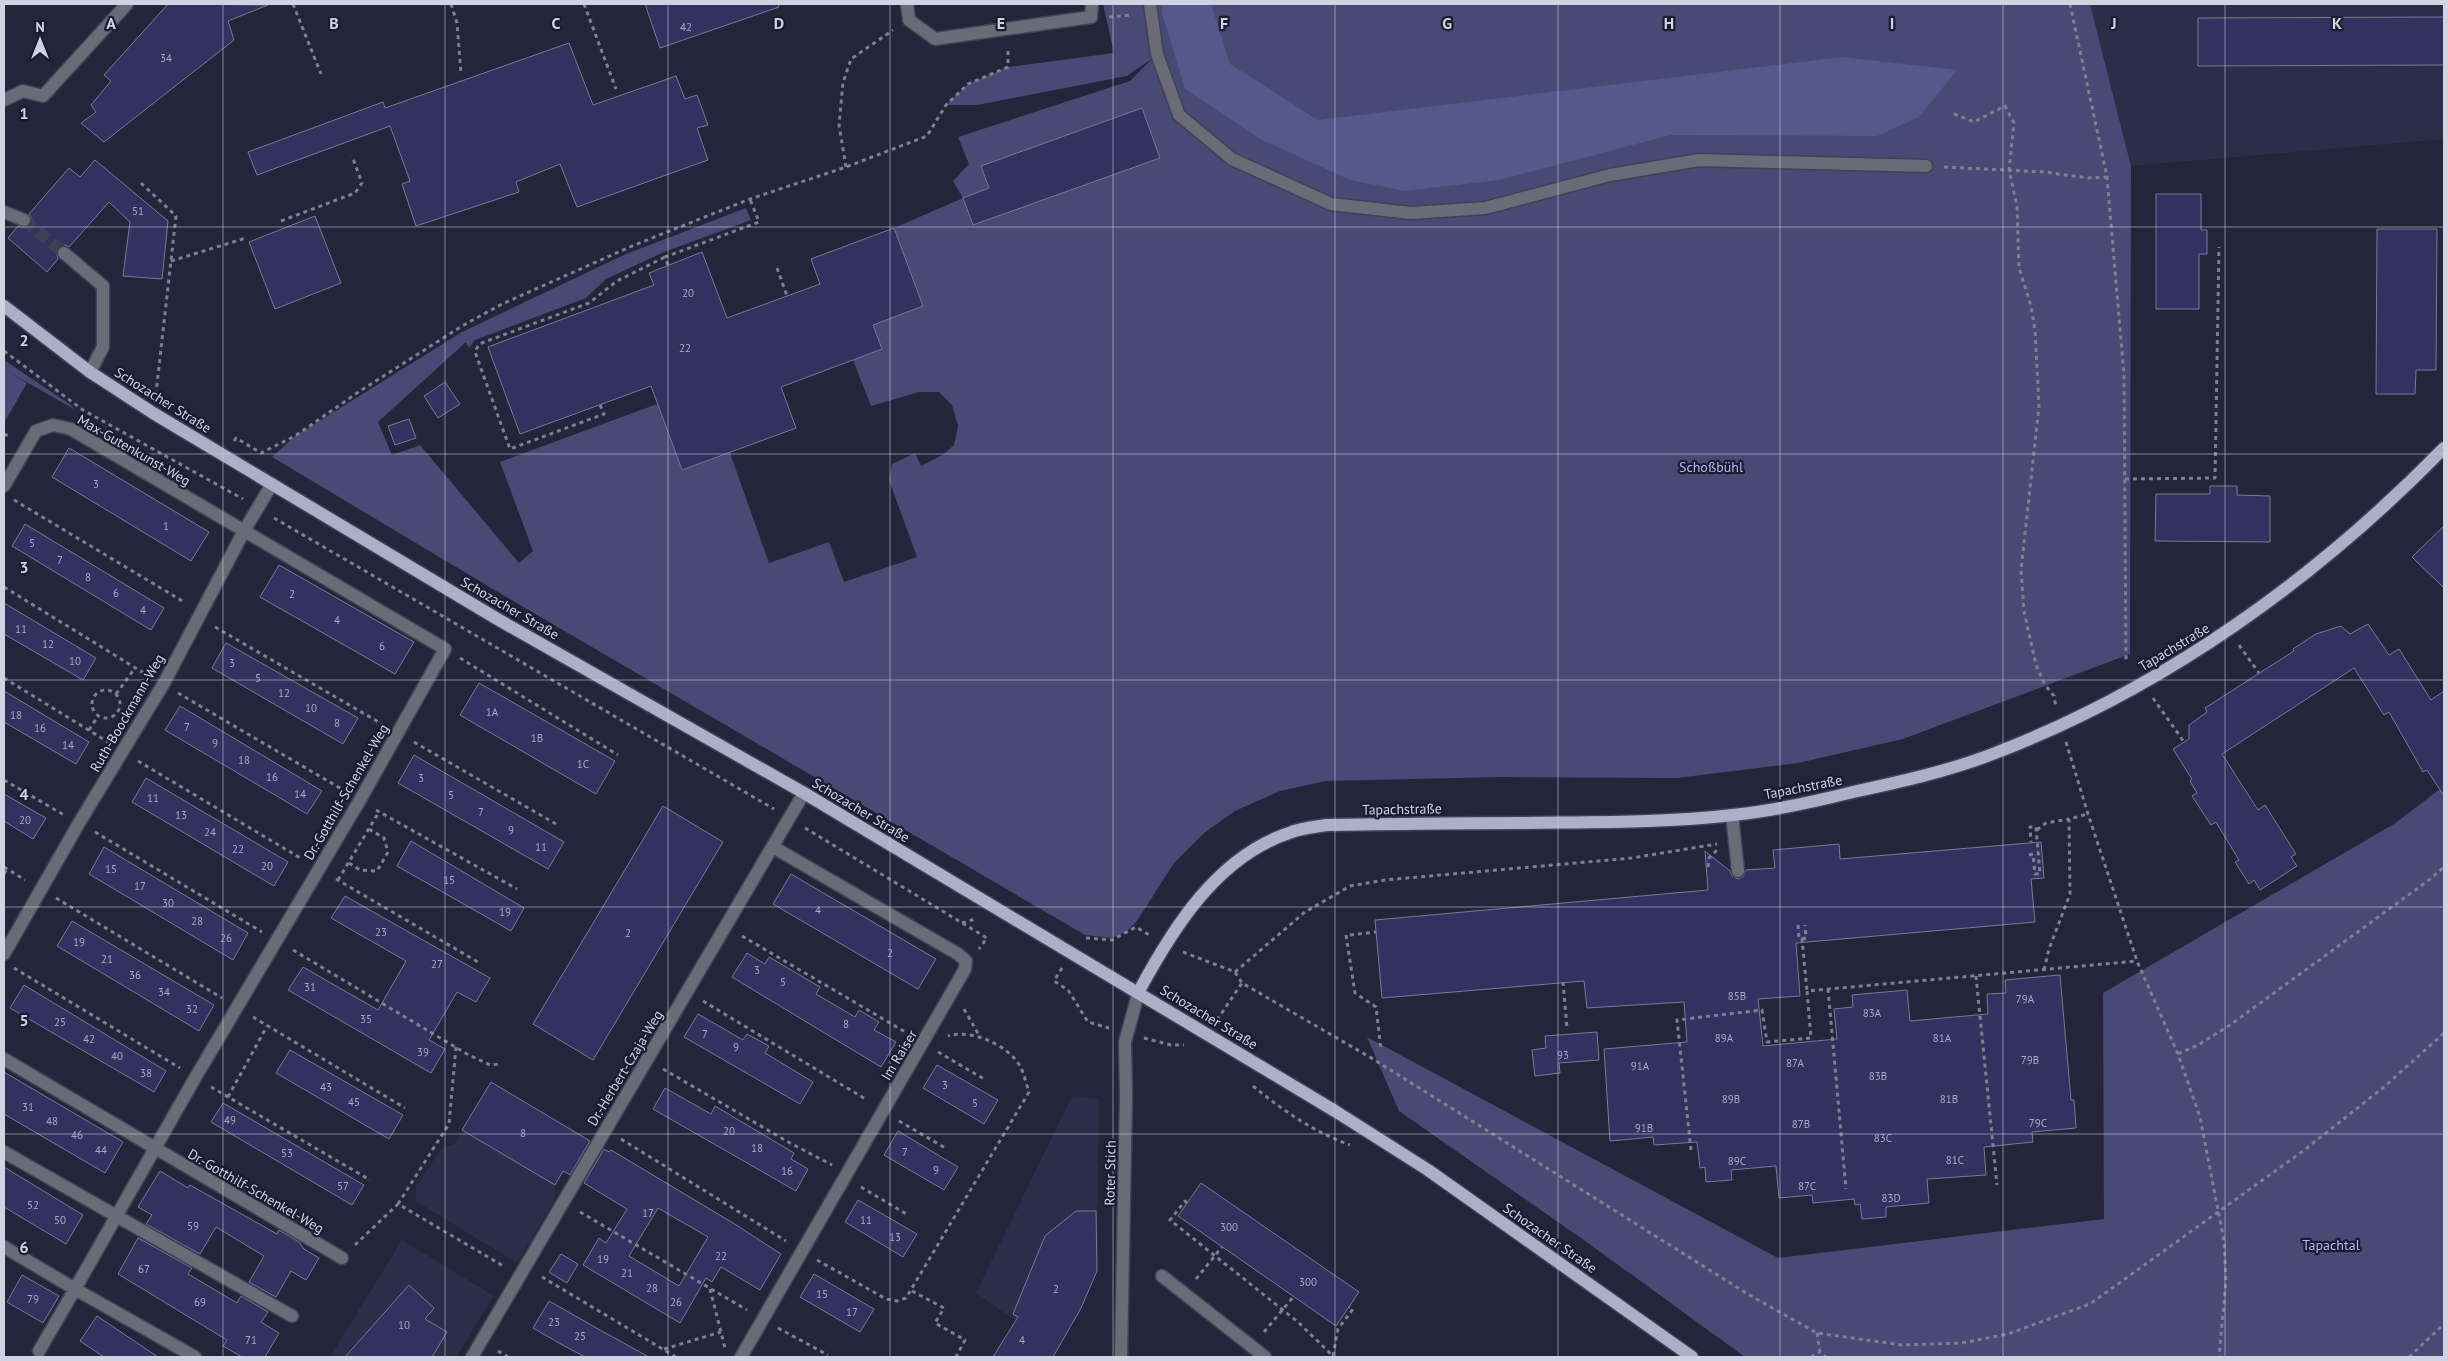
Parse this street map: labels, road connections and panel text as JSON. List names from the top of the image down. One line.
{"streets":{"main road":["Schozacher Straße","Tapachstraße"],"street":["Max-Gutenkunst-Weg","Ruth-Boockmann-Weg","Dr.-Gotthilf-Schenkel-Weg","Im Raiser","Dr.-Herbert-Czaja-Weg","Roter Stich"]},"crossings":[["Schozacher Straße","Tapachstraße"],["Schozacher Straße","Ruth-Boockmann-Weg"],["Schozacher Straße","Dr.-Herbert-Czaja-Weg"],["Schozacher Straße","Roter Stich"],["Max-Gutenkunst-Weg","Ruth-Boockmann-Weg"],["Max-Gutenkunst-Weg","Dr.-Gotthilf-Schenkel-Weg"],["Tapachstraße","Roter Stich"],["Ruth-Boockmann-Weg","Dr.-Gotthilf-Schenkel-Weg"],["Im Raiser","Dr.-Herbert-Czaja-Weg"]],"parks":["Schoßbühl","Tapachtal"],"house_numbers":["42","34","51","20","22","3","1","5","7","8","6","2","4","4","11","12","6","10","3","5","12","10","1A","18","8","7","16","1B","9","14","18","1C","16","3","14","5","11","7","13","20","9","24","11","22","20","15","15","17","30","4","19","28","23","2","26","19","2","21","27","3","36","5","31","34","85B","79A","32","83A","35","25","8","7","89A","81A","42","9","39","93","40","79B","87A","91A","38","83B","3","43","89B","81B","45","5","31","49","48","79C","87B","91B","20","8","46","83C","18","44","7","53","81C","89C","9","16","57","87C","83D","52","17","50","11","59","300","13","22","19","67","21","300","28","2","15","79","69","26","17","23","10","25","71","4"],"north":"top","grid":{"columns":["A","B","C","D","E","F","G","H","I","J","K"],"rows":["1","2","3","4","5","6"]}}
